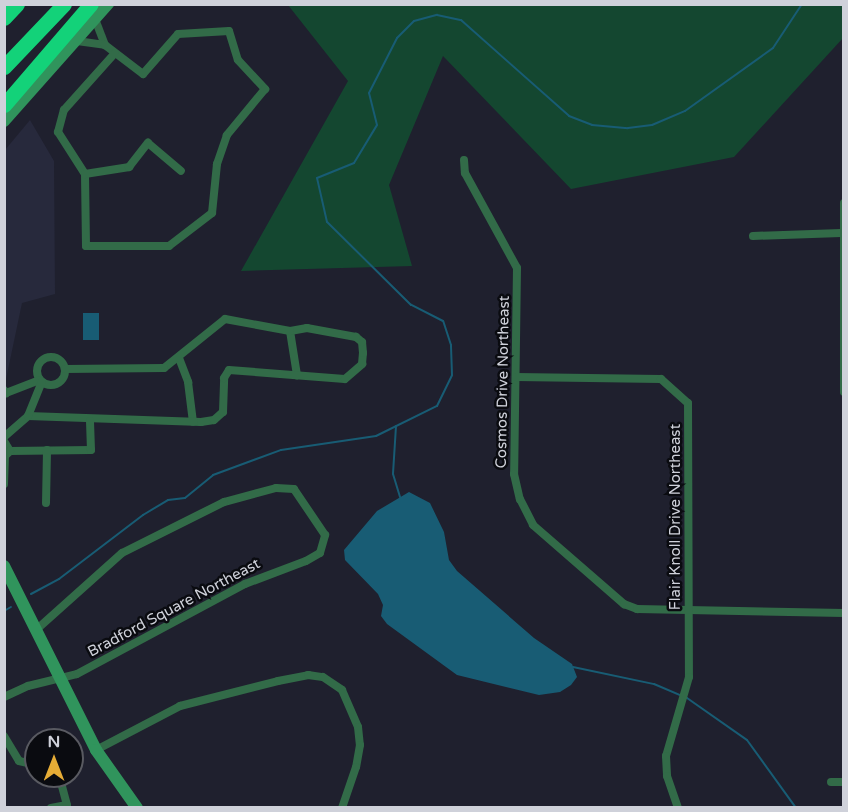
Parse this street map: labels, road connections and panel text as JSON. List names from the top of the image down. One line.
{"streets":{"street":["Cosmos Drive Northeast","Flair Knoll Drive Northeast","Bradford Square Northeast"]},"crossings":[["Cosmos Drive Northeast","Flair Knoll Drive Northeast"]],"north":"top"}
